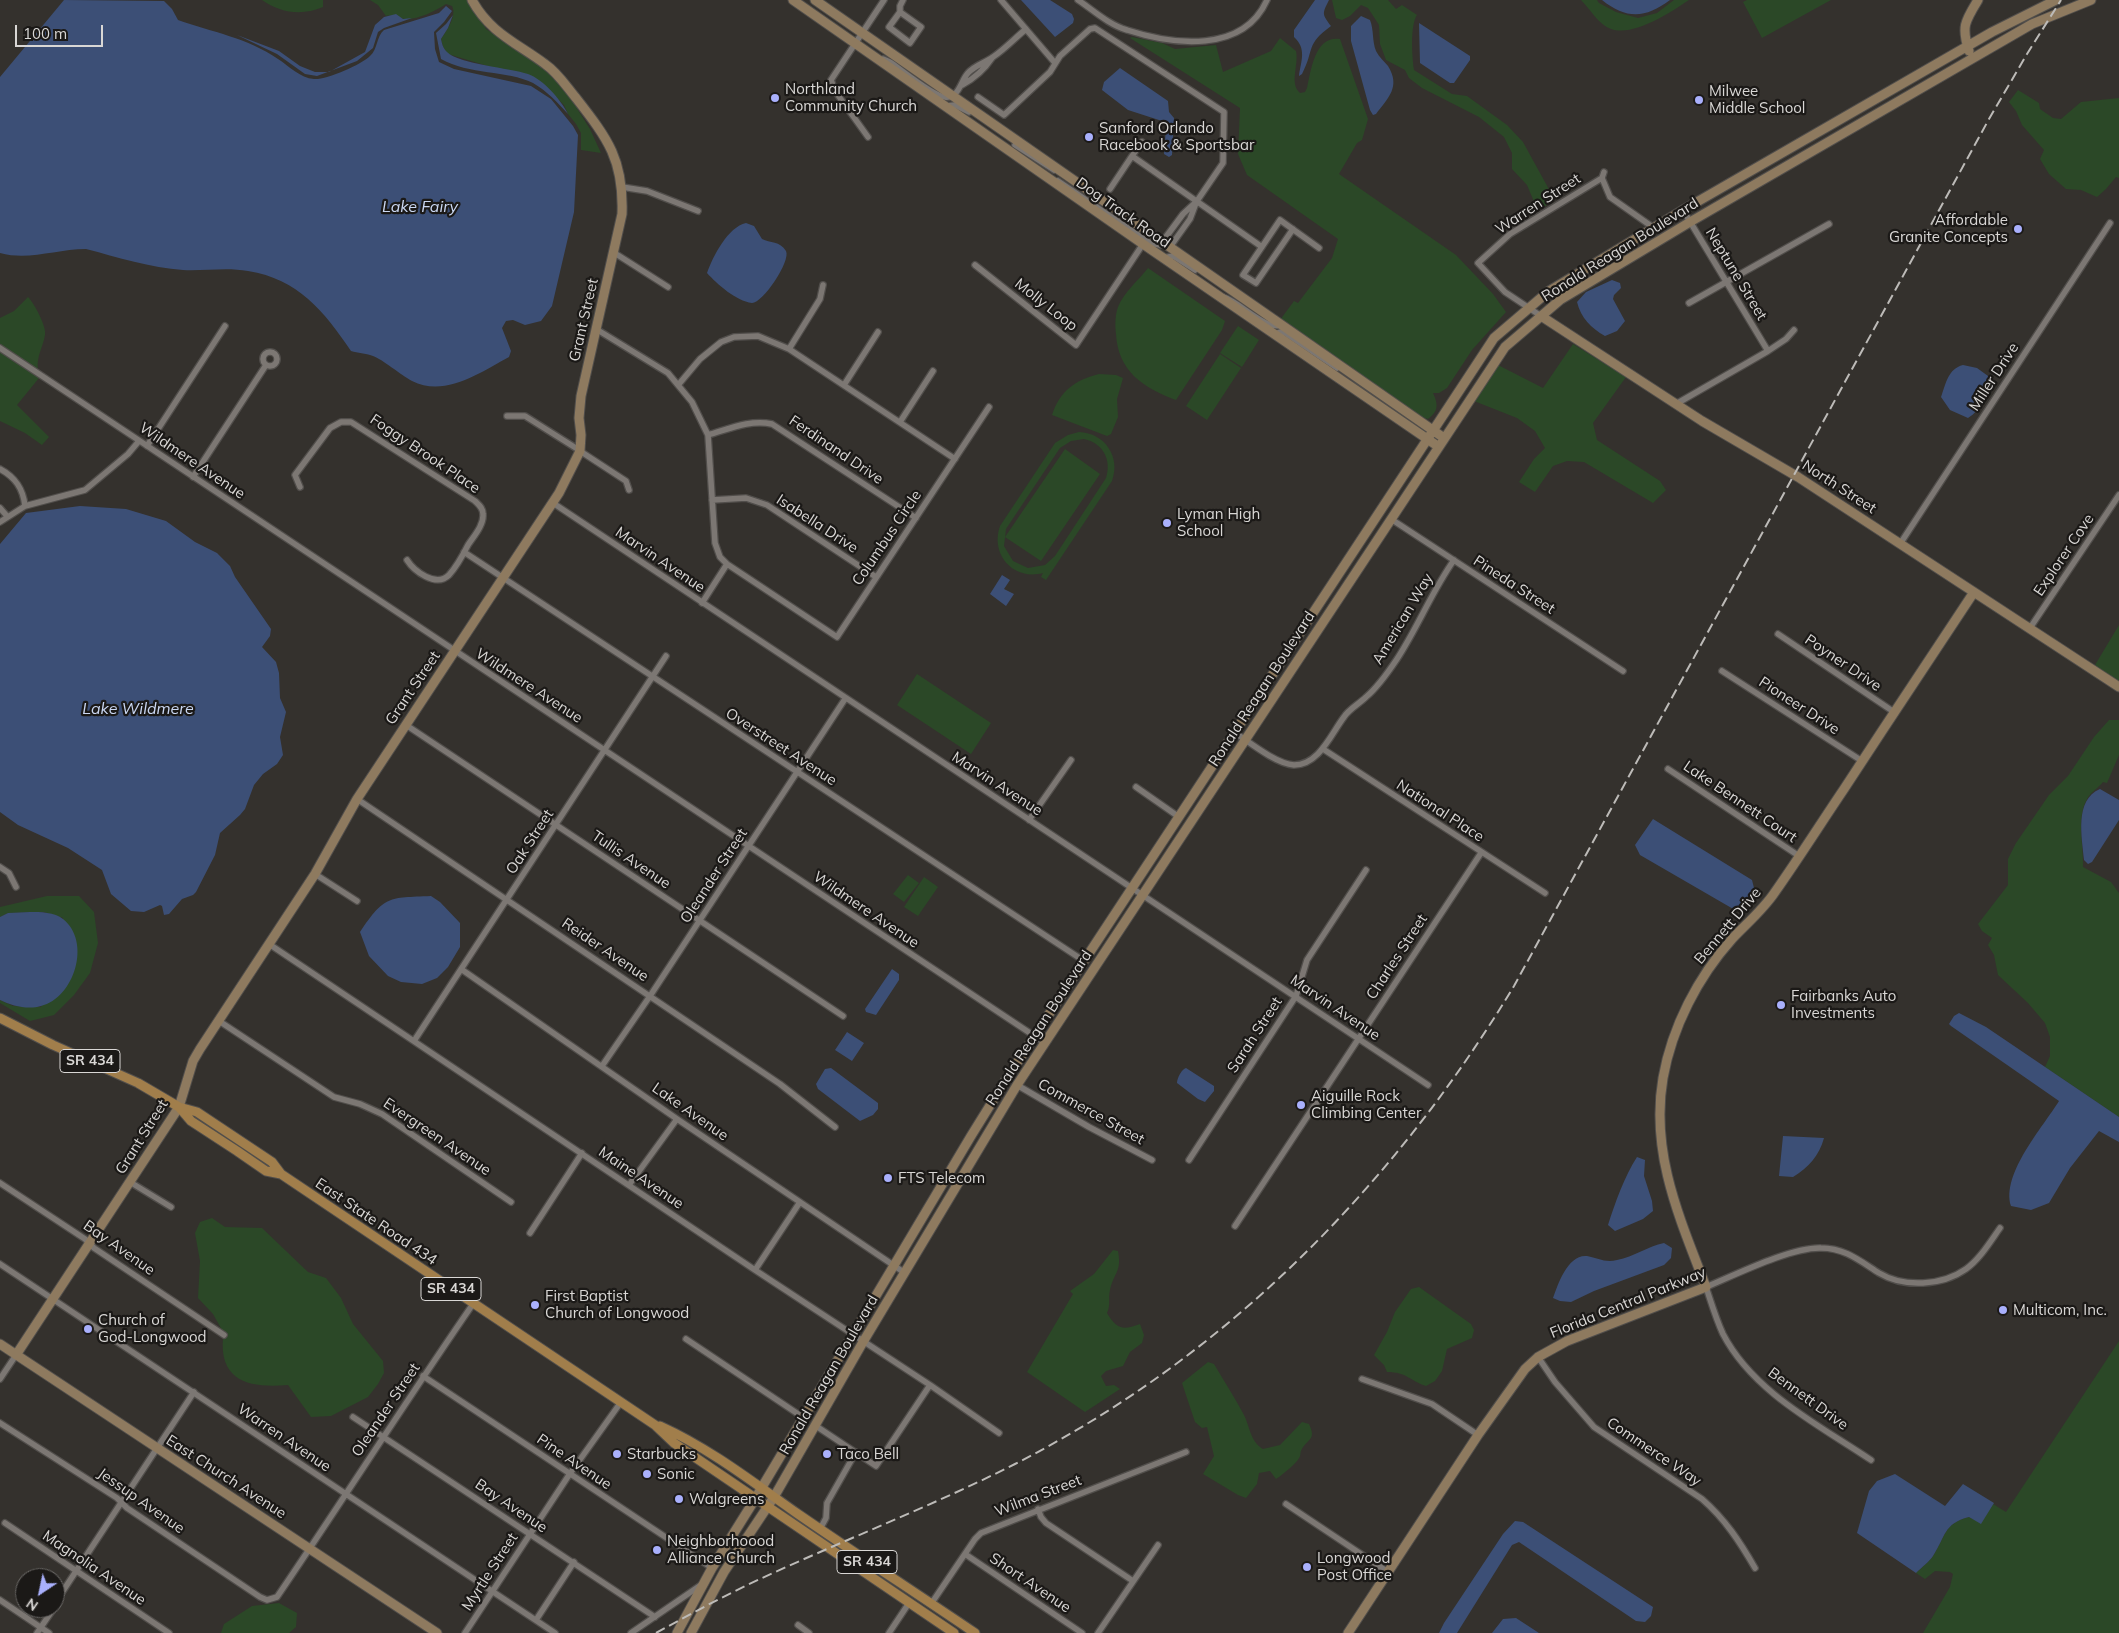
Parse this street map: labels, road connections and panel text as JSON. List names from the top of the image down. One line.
{"streets":{"main road":["Dog Track Road","Ronald Reagan Boulevard","Grant Street","North Street","Bennett Drive","SR 434","East State Road 434","Florida Central Parkway","East Church Avenue"],"street":["Warren Street","Neptune Street","Molly Loop","Miller Drive","Ferdinand Drive","Foggy Brook Place","Wildmere Avenue","Isabella Drive","Columbus Circle","Explorer Cove","Marvin Avenue","Pineda Street","American Way","Poyner Drive","Pioneer Drive","Overstreet Avenue","Lake Bennett Court","National Place","Oak Street","Tullis Avenue","Oleander Street","Reider Avenue","Charles Street","Sarah Street","Lake Avenue","Commerce Street","Evergreen Avenue","Maine Avenue","Bay Avenue","Warren Avenue","Commerce Way","Pine Avenue","Wilma Street","Jessup Avenue","Magnolia Avenue","Myrtle Street","Short Avenue"]},"crossings":[["Warren Street","Ronald Reagan Boulevard"],["Warren Street","North Street"],["Dog Track Road","Ronald Reagan Boulevard"],["Dog Track Road","Molly Loop"],["Ronald Reagan Boulevard","Neptune Street"],["Ronald Reagan Boulevard","Wildmere Avenue"],["Ronald Reagan Boulevard","North Street"],["Ronald Reagan Boulevard","Marvin Avenue"],["Ronald Reagan Boulevard","Pineda Street"],["Ronald Reagan Boulevard","American Way"],["Ronald Reagan Boulevard","Overstreet Avenue"],["Ronald Reagan Boulevard","SR 434"],["Ronald Reagan Boulevard","Lake Avenue"],["Ronald Reagan Boulevard","Commerce Street"],["Ronald Reagan Boulevard","Maine Avenue"],["Ronald Reagan Boulevard","East State Road 434"],["Ronald Reagan Boulevard","Pine Avenue"],["Grant Street","Wildmere Avenue"],["Grant Street","Columbus Circle"],["Grant Street","Marvin Avenue"],["Grant Street","Overstreet Avenue"],["Grant Street","Tullis Avenue"],["Grant Street","Reider Avenue"],["Grant Street","SR 434"],["Grant Street","Evergreen Avenue"],["Grant Street","Maine Avenue"],["Grant Street","East State Road 434"],["Grant Street","Bay Avenue"],["Grant Street","Warren Avenue"],["Grant Street","East Church Avenue"],["Miller Drive","North Street"],["Ferdinand Drive","Columbus Circle"],["Foggy Brook Place","Overstreet Avenue"],["Wildmere Avenue","Oak Street"],["Wildmere Avenue","Oleander Street"],["North Street","Explorer Cove"],["North Street","Bennett Drive"],["Isabella Drive","Columbus Circle"],["Marvin Avenue","Oleander Street"],["Marvin Avenue","Charles Street"],["Marvin Avenue","Sarah Street"],["Pineda Street","American Way"],["American Way","National Place"],["Poyner Drive","Bennett Drive"],["Pioneer Drive","Bennett Drive"],["Overstreet Avenue","Oak Street"],["Overstreet Avenue","Oleander Street"],["Lake Bennett Court","Bennett Drive"],["National Place","Charles Street"],["Oak Street","Tullis Avenue"],["Oak Street","Reider Avenue"],["Oak Street","Lake Avenue"],["Oak Street","Maine Avenue"],["Tullis Avenue","Oleander Street"],["Oleander Street","Reider Avenue"],["Oleander Street","Lake Avenue"],["Oleander Street","East State Road 434"],["Oleander Street","Bay Avenue"],["Oleander Street","Warren Avenue"],["Oleander Street","Pine Avenue"],["Oleander Street","East Church Avenue"],["Oleander Street","Jessup Avenue"],["Bennett Drive","Florida Central Parkway"],["SR 434","East State Road 434"],["SR 434","Wilma Street"],["East State Road 434","Myrtle Street"],["Bay Avenue","Myrtle Street"],["Florida Central Parkway","Commerce Way"],["Warren Avenue","Myrtle Street"],["Pine Avenue","Myrtle Street"],["Wilma Street","Short Avenue"]],"water":["Lake Fairy","Lake Wildmere"],"places":["Northland Community Church","Milwee Middle School","Sanford Orlando Racebook & Sportsbar","Affordable Granite Concepts","Lyman High School","Fairbanks Auto Investments","Aiguille Rock Climbing Center","FTS Telecom","First Baptist Church of Longwood","Multicom, Inc.","Church of God-Longwood","Starbucks","Taco Bell","Sonic","Walgreens","Neighborhoood Alliance Church","Longwood Post Office"],"scale_bar":"100 m","north":"bottom left"}
